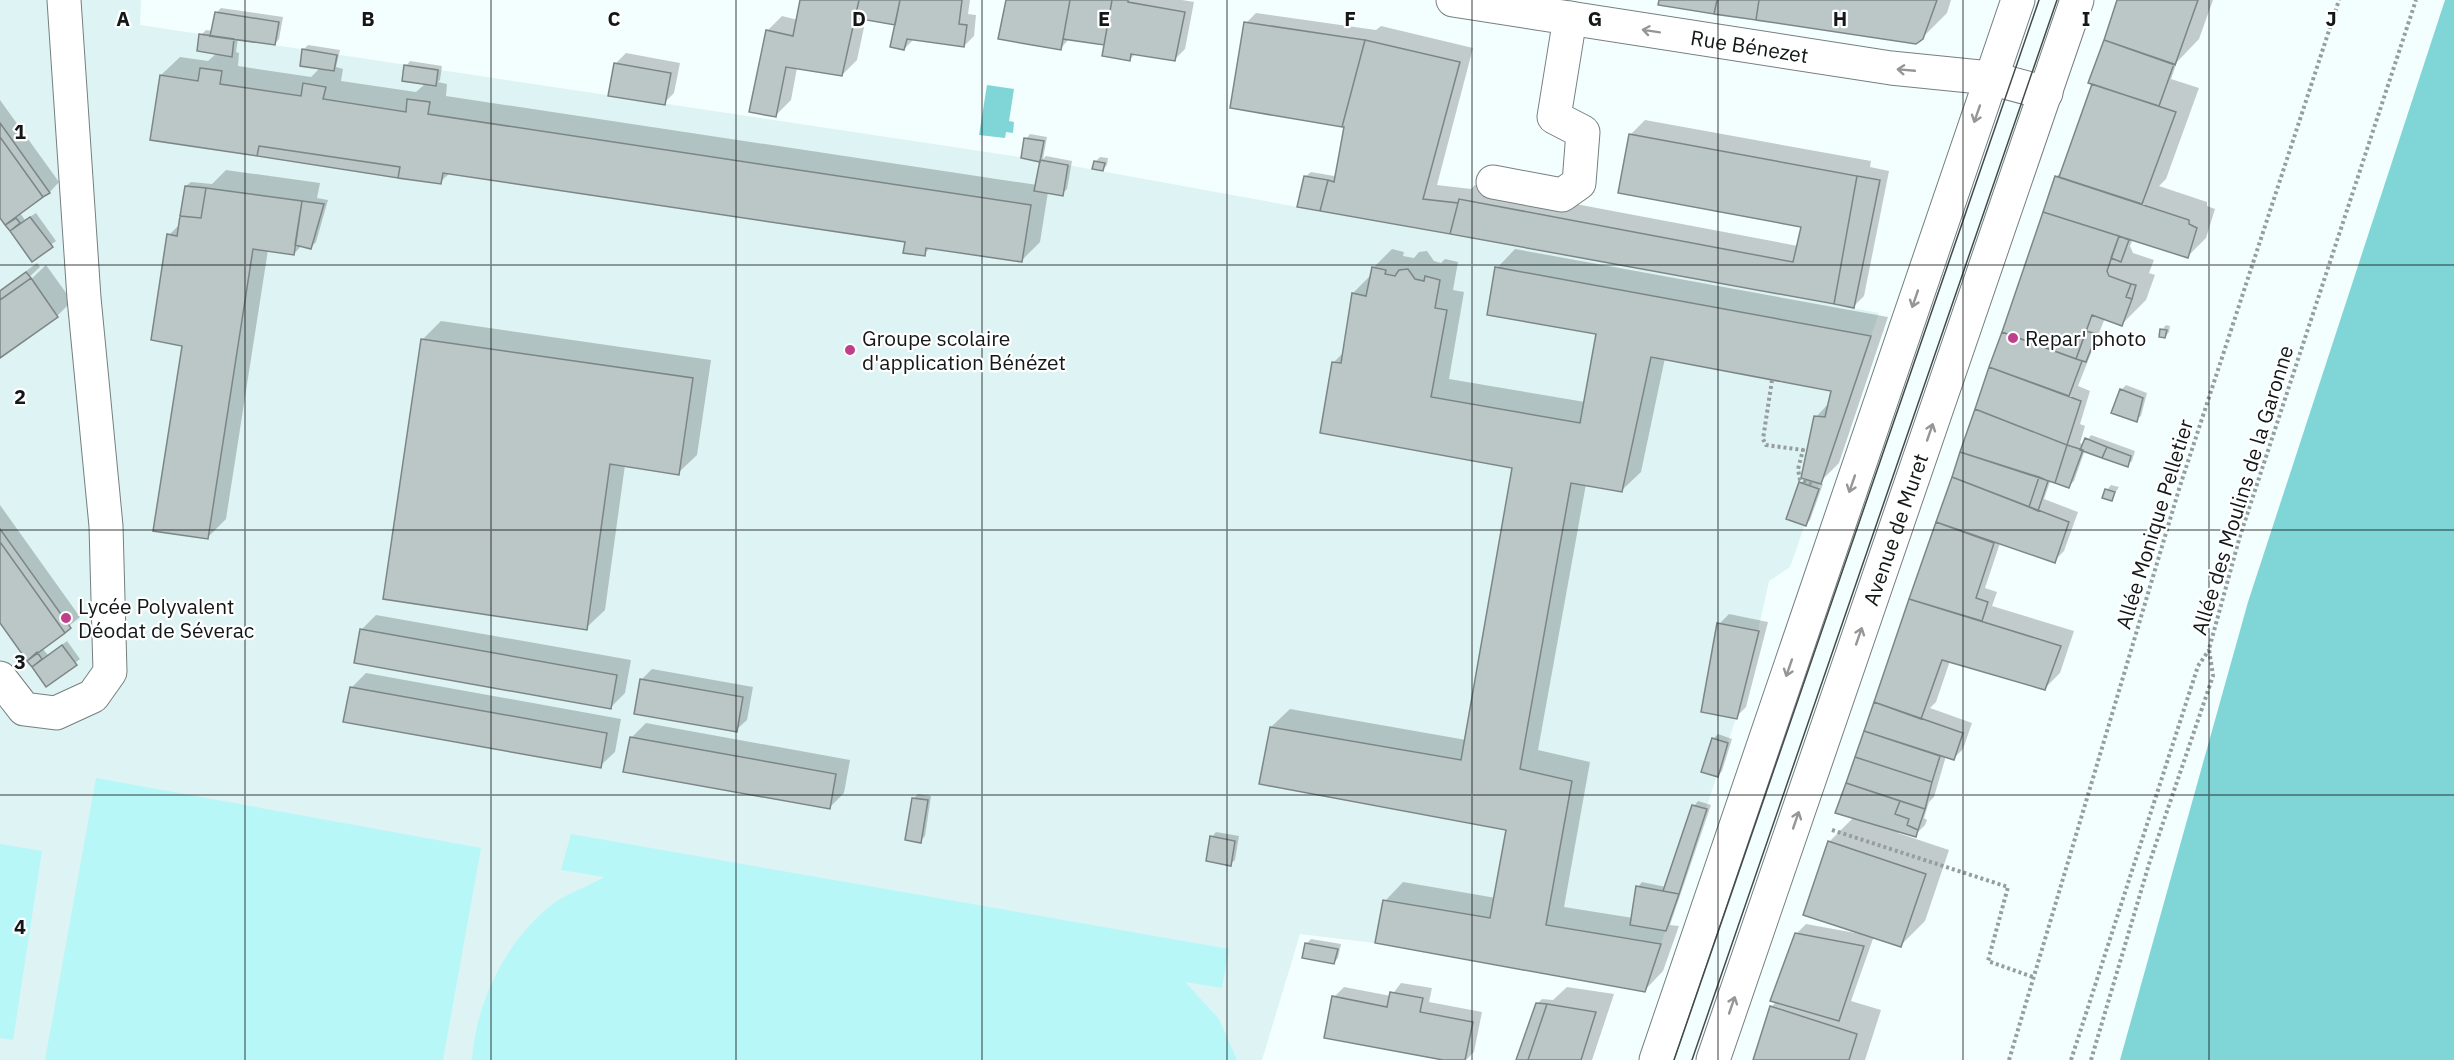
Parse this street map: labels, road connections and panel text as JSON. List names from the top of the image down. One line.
{"streets":{"main road":["Rue Bénezet","Avenue de Muret"],"path":["Allée des Moulins de la Garonne","Allée Monique Pelletier"]},"crossings":[["Rue Bénezet","Avenue de Muret"]],"one_way":["Rue Bénezet"],"places":["Repar' photo","Groupe scolaire d'application Bénézet","Lycée Polyvalent Déodat de Séverac"],"grid":{"columns":["A","B","C","D","E","F","G","H","I","J"],"rows":["1","2","3","4"]}}
